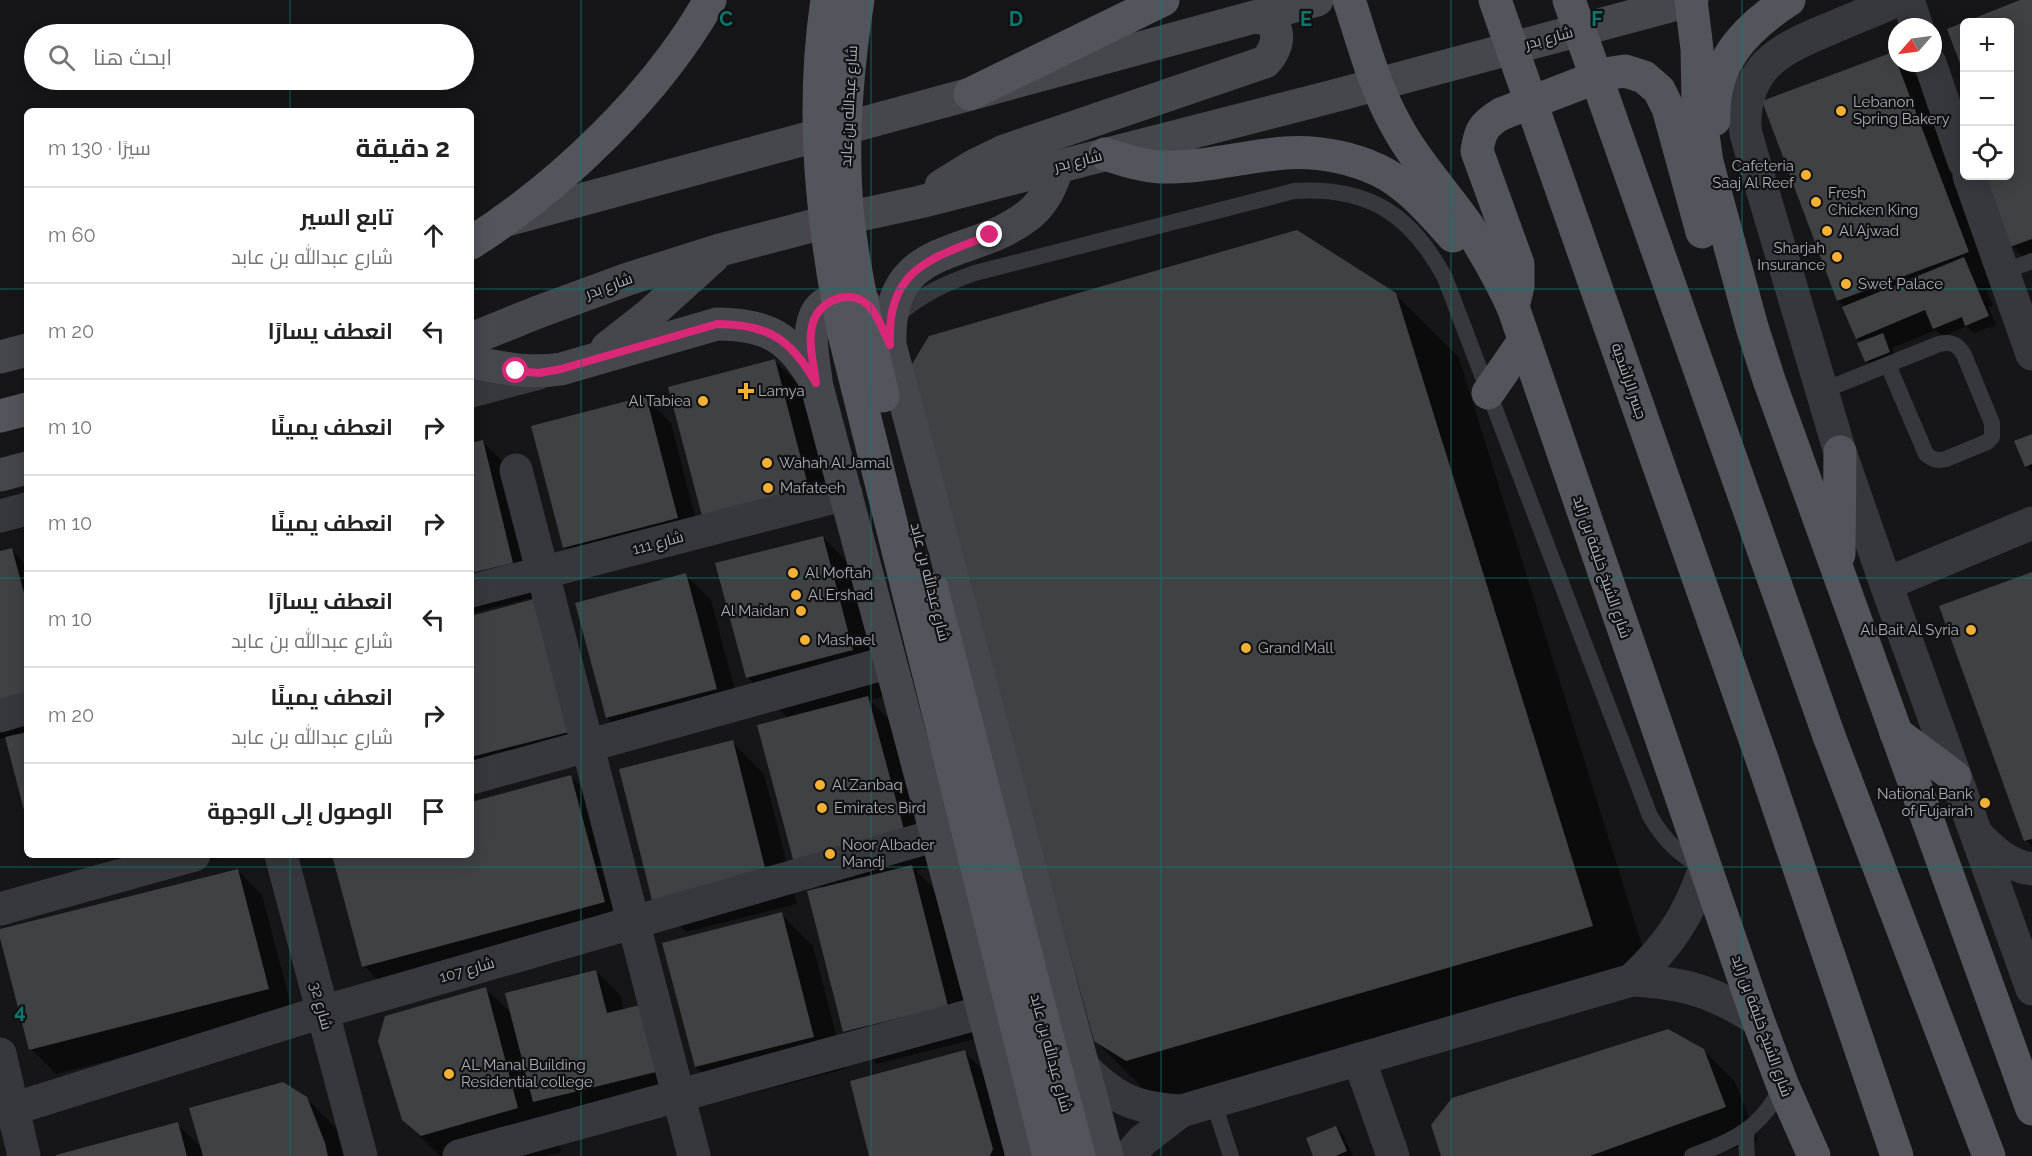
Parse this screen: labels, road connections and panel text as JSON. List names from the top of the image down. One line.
{"streets":{"main road":["شارع بدر","شارع عبدالله بن عابد","جسر الراشدية","شارع الشيخ خليفة بن زايد"],"street":["شارع 111","شارع 107","شارع 32"]},"crossings":[["شارع بدر","شارع الشيخ خليفة بن زايد"],["شارع 107","شارع 32"]],"places":{"other":["Lebanon Spring Bakery","Cafeteria Saaj Al Reef","Fresh Chicken King","Al Ajwad","Sharjah Insurance","Swet Palace","Al Tabiea","Wahah Al Jamal","Mafateeh","Al Moftah","Al Ershad","Al Maidan","Al Bait Al Syria","Mashael","Grand Mall","Al Zanbaq","National Bank of Fujairah","Emirates Bird","Noor Albader Mandj","AL Manal Building Residential college"],"health":["Lamya"]},"north":"bottom left","page":{"map_buttons":["+","−"],"search":"ابحث هنا","heading":["2 دقيقة","سيرًا · 130 m"],"list":[["تابع السير","شارع عبدالله بن عابد","60 m"],["انعطف يسارًا","20 m"],["انعطف يمينًا","10 m"],["انعطف يمينًا","10 m"],["انعطف يسارًا","شارع عبدالله بن عابد","10 m"],["انعطف يمينًا","شارع عبدالله بن عابد","20 m"],"الوصول إلى الوجهة"]},"grid":{"columns":["C","D","E","F"],"rows":["4"]}}
